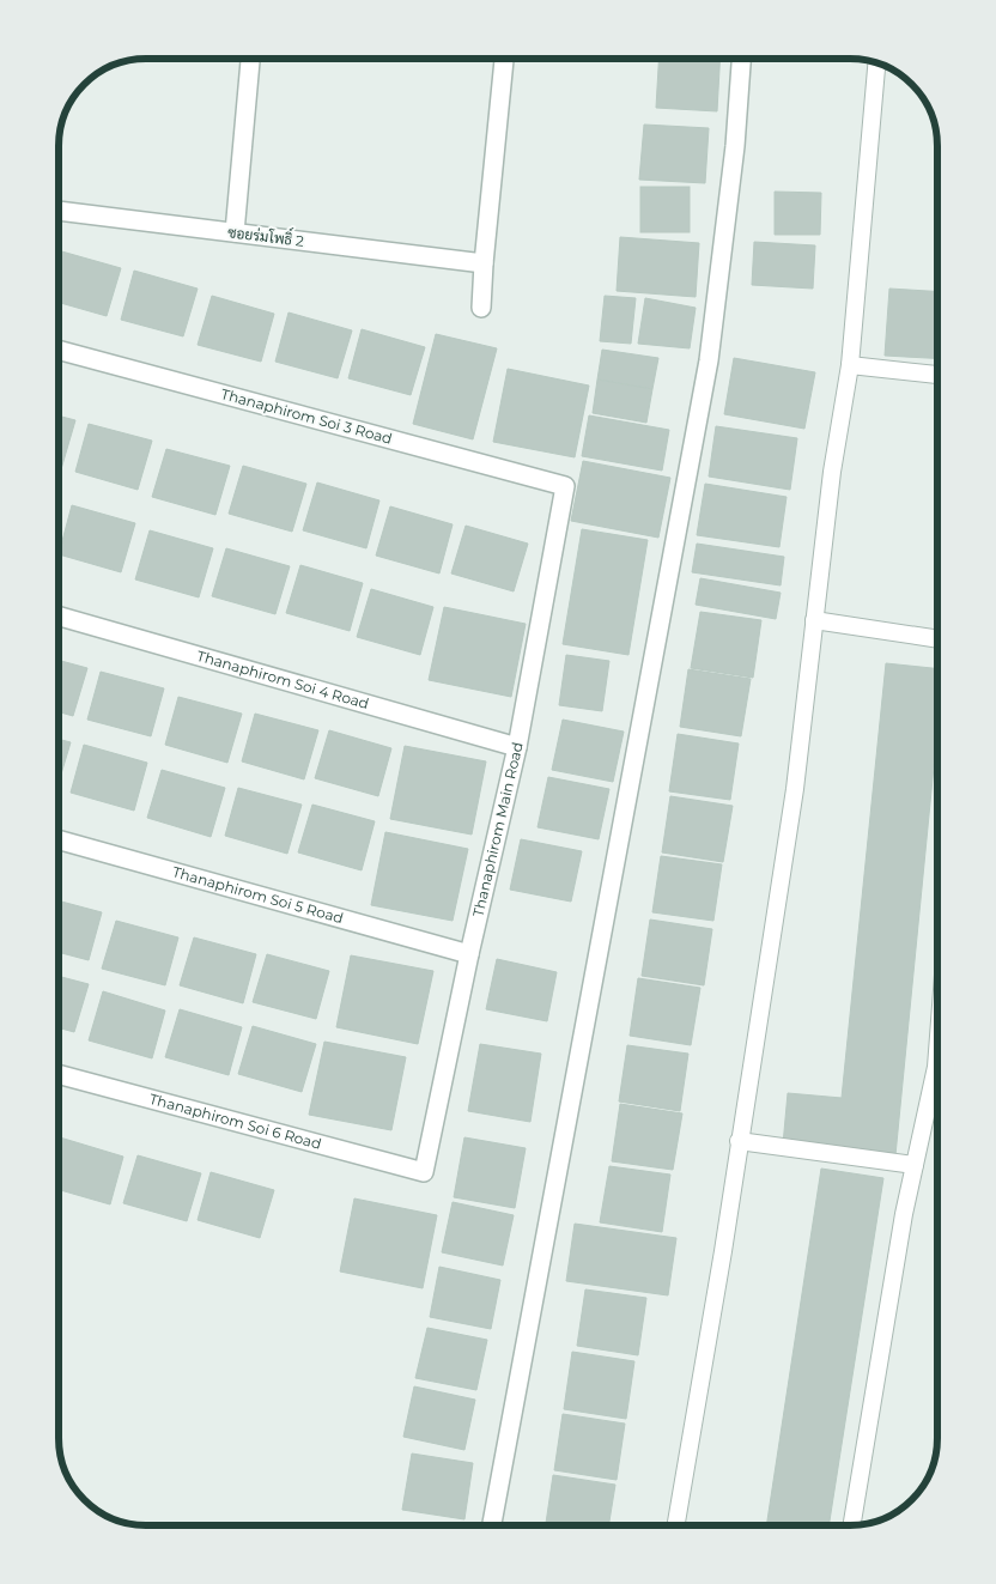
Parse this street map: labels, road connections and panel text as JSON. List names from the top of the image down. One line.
{"streets":{"street":["ซอยร่มโพธิ์ 2","Thanaphirom Soi 3 Road","Thanaphirom Soi 4 Road","Thanaphirom Main Road","Thanaphirom Soi 5 Road","Thanaphirom Soi 6 Road"]},"crossings":[["Thanaphirom Soi 3 Road","Thanaphirom Main Road"],["Thanaphirom Soi 4 Road","Thanaphirom Main Road"],["Thanaphirom Main Road","Thanaphirom Soi 5 Road"],["Thanaphirom Main Road","Thanaphirom Soi 6 Road"]]}
